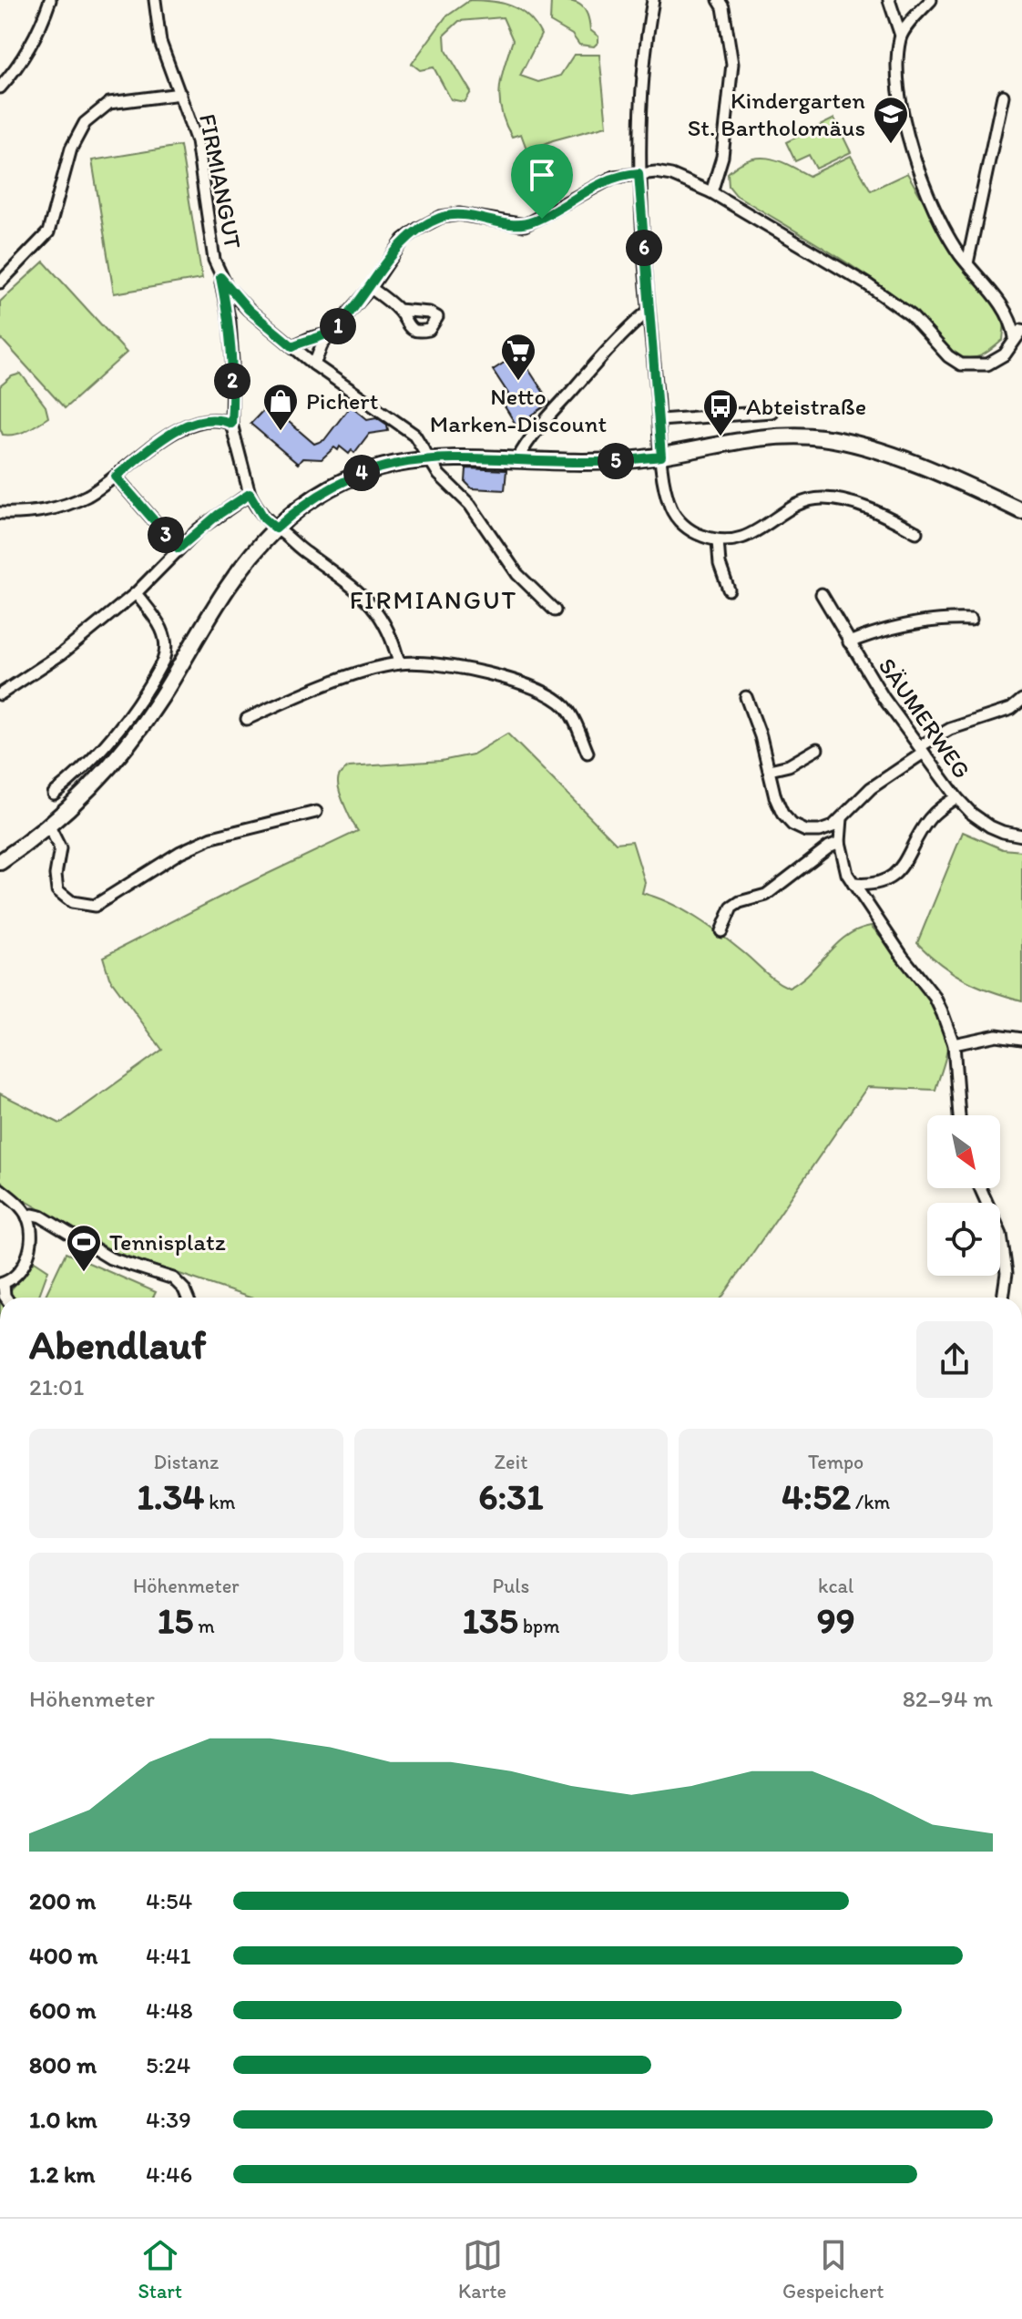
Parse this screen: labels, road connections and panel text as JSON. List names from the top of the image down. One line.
{"streets":{"street":["FIRMIANGUT","SÄUMERWEG"]},"districts":["FIRMIANGUT"],"places":{"school or university":["Kindergarten St. Bartholomäus"],"supermarket":["Netto Marken-Discount"],"shop":["Pichert"],"bus stop":["Abteistraße"],"sports":["Tennisplatz"]},"north":"bottom right","page":{"pins":["6","1","2","5","4","3"],"heading":["Abendlauf","21:01"],"stats":[["Distanz","1.34 km"],["Zeit","6:31"],["Tempo","4:52 /km"],["Höhenmeter","15 m"],["Puls","135 bpm"],["kcal","99"]],"chart":["Höhenmeter","82–94 m"],"list":[{"name":"200 m","note":"4:54"},{"name":"400 m","note":"4:41"},{"name":"600 m","note":"4:48"},{"name":"800 m","note":"5:24"},{"name":"1.0 km","note":"4:39"},{"name":"1.2 km","note":"4:46"}],"tabs":["Start","Karte","Gespeichert"]}}
